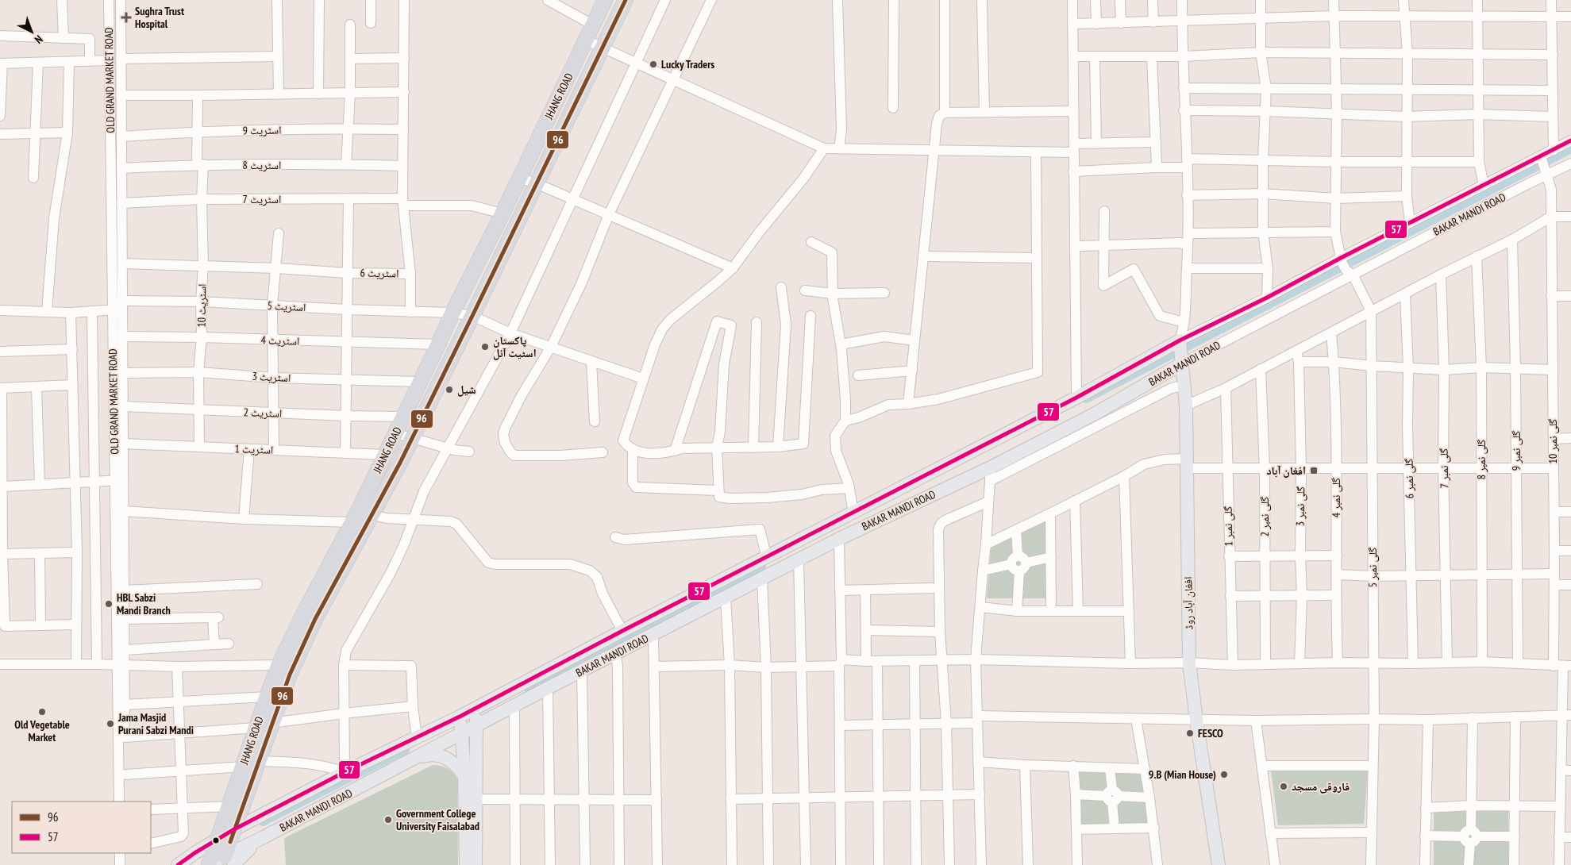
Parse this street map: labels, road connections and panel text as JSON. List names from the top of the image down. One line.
{"streets":{"highway":["JHANG ROAD"],"main road":["BAKAR MANDI ROAD","افغان آباد روڈ"],"street":["OLD GRAND MARKET ROAD","اسٹریٹ 9","اسٹریٹ 8","اسٹریٹ 7","اسٹریٹ 6","اسٹریٹ 10","اسٹریٹ 5","اسٹریٹ 4","اسٹریٹ 3","اسٹریٹ 2","گلی نمبر 10","اسٹریٹ 1","گلی نمبر 9","گلی نمبر 8","گلی نمبر 7","گلی نمبر 6","گلی نمبر 4","گلی نمبر 3","گلی نمبر 2","گلی نمبر 1","گلی نمبر 5"]},"crossings":[["OLD GRAND MARKET ROAD","اسٹریٹ 9"],["OLD GRAND MARKET ROAD","اسٹریٹ 8"],["OLD GRAND MARKET ROAD","اسٹریٹ 7"],["OLD GRAND MARKET ROAD","اسٹریٹ 6"],["OLD GRAND MARKET ROAD","اسٹریٹ 5"],["OLD GRAND MARKET ROAD","اسٹریٹ 4"],["OLD GRAND MARKET ROAD","اسٹریٹ 3"],["OLD GRAND MARKET ROAD","اسٹریٹ 2"],["OLD GRAND MARKET ROAD","اسٹریٹ 1"],["JHANG ROAD","اسٹریٹ 7"],["JHANG ROAD","BAKAR MANDI ROAD"],["JHANG ROAD","اسٹریٹ 5"],["JHANG ROAD","اسٹریٹ 4"],["JHANG ROAD","اسٹریٹ 3"],["JHANG ROAD","اسٹریٹ 2"],["JHANG ROAD","اسٹریٹ 1"],["اسٹریٹ 9","اسٹریٹ 6"],["اسٹریٹ 9","اسٹریٹ 10"],["اسٹریٹ 8","اسٹریٹ 6"],["اسٹریٹ 8","اسٹریٹ 10"],["اسٹریٹ 7","اسٹریٹ 6"],["اسٹریٹ 7","اسٹریٹ 10"],["BAKAR MANDI ROAD","گلی نمبر 10"],["BAKAR MANDI ROAD","گلی نمبر 5"],["BAKAR MANDI ROAD","افغان آباد روڈ"],["اسٹریٹ 6","اسٹریٹ 10"],["اسٹریٹ 10","اسٹریٹ 5"],["اسٹریٹ 10","اسٹریٹ 4"],["اسٹریٹ 10","اسٹریٹ 3"],["اسٹریٹ 10","اسٹریٹ 2"],["اسٹریٹ 10","اسٹریٹ 1"]],"places":{"health":["Sughra Trust Hospital"],"other":["Lucky Traders","پاکستان اسٹیٹ آئل","شیل","HBL Sabzi Mandi Branch","Old Vegetable Market","Jama Masjid Purani Sabzi Mandi","FESCO","9.B (Mian House)","فاروقی مسجد","Government College University Faisalabad"],"transit":["افغان آباد"]},"lines":["transit line 96","transit line 57"],"legend":["96","57"],"north":"bottom right"}
